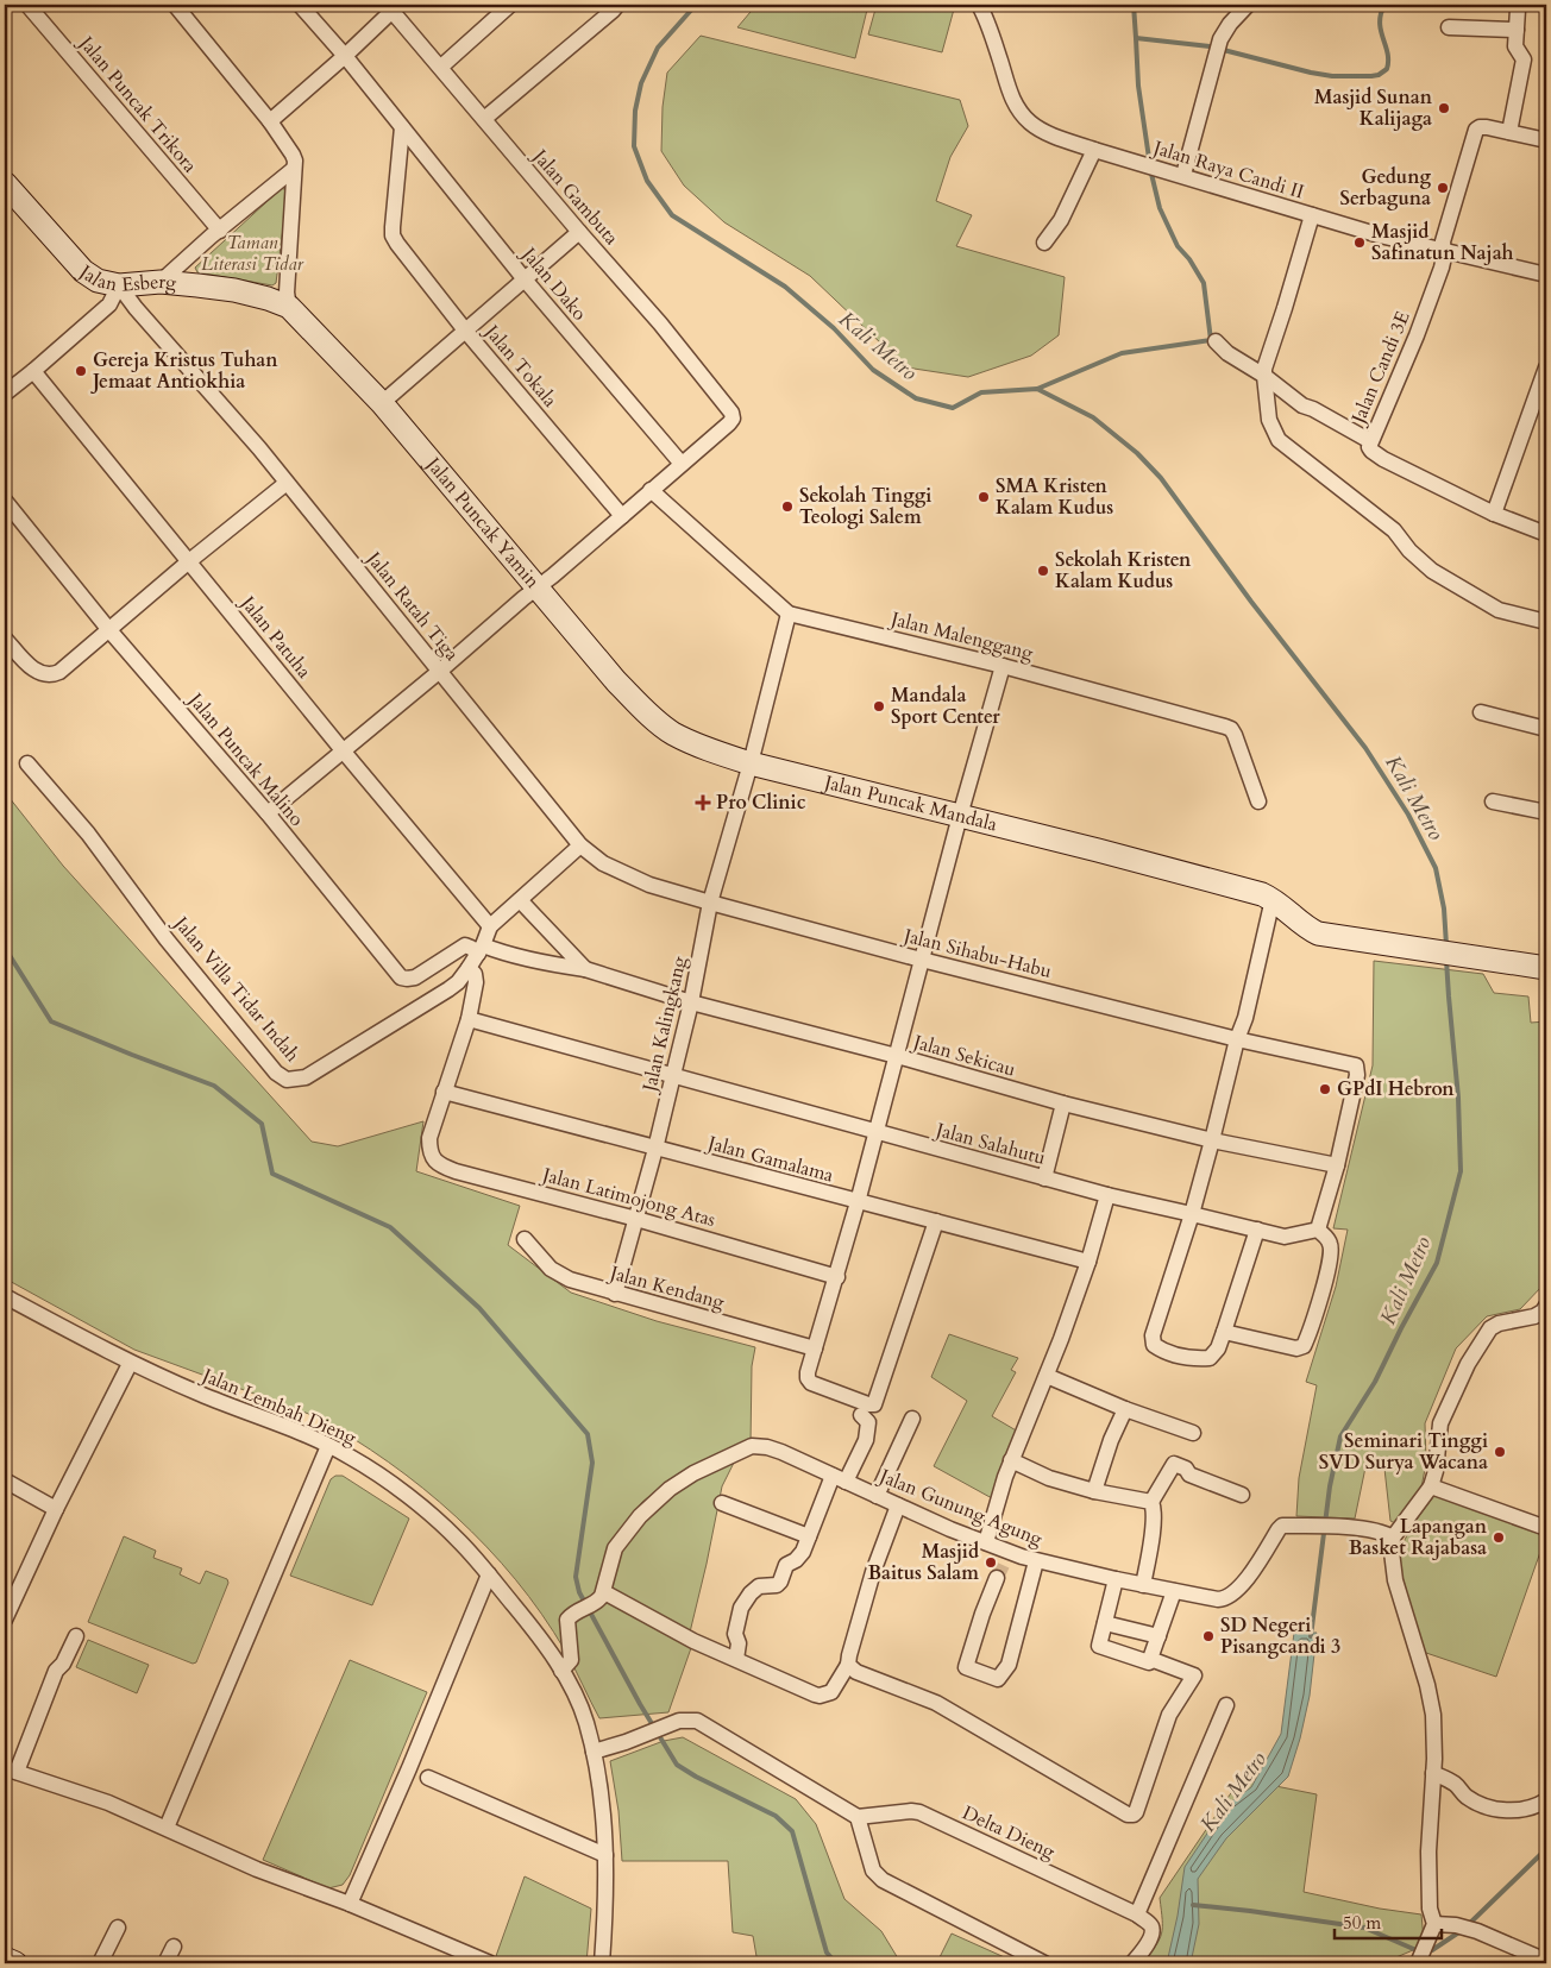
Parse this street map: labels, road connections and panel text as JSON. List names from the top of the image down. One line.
{"streets":{"main road":["Jalan Esberg","Jalan Puncak Yamin","Jalan Puncak Mandala"],"street":["Jalan Puncak Trikora","Jalan Raya Candi II","Jalan Gambuta","Jalan Dako","Jalan Tokala","Jalan Candi 3E","Jalan Ratah Tiga","Jalan Malenggang","Jalan Patuha","Jalan Puncak Malino","Jalan Sihabu-Habu","Jalan Villa Tidar Indah","Jalan Kalingkang","Jalan Sekicau","Jalan Salahutu","Jalan Gamalama","Jalan Latimojong Atas","Jalan Kendang","Jalan Lembah Dieng","Jalan Gunung Agung","Delta Dieng"]},"crossings":[["Jalan Raya Candi II","Jalan Candi 3E"],["Jalan Gambuta","Jalan Dako"],["Jalan Esberg","Jalan Puncak Yamin"],["Jalan Esberg","Jalan Ratah Tiga"],["Jalan Dako","Jalan Tokala"],["Jalan Puncak Yamin","Jalan Ratah Tiga"],["Jalan Puncak Yamin","Jalan Patuha"],["Jalan Puncak Yamin","Jalan Puncak Malino"],["Jalan Puncak Yamin","Jalan Puncak Mandala"],["Jalan Ratah Tiga","Jalan Sihabu-Habu"],["Jalan Ratah Tiga","Jalan Villa Tidar Indah"],["Jalan Ratah Tiga","Jalan Kalingkang"],["Jalan Malenggang","Jalan Kalingkang"],["Jalan Patuha","Jalan Villa Tidar Indah"],["Jalan Puncak Malino","Jalan Villa Tidar Indah"],["Jalan Puncak Malino","Jalan Sekicau"],["Jalan Puncak Mandala","Jalan Kalingkang"],["Jalan Sihabu-Habu","Jalan Kalingkang"],["Jalan Sihabu-Habu","Jalan Sekicau"],["Jalan Villa Tidar Indah","Jalan Sekicau"],["Jalan Kalingkang","Jalan Sekicau"],["Jalan Kalingkang","Jalan Salahutu"],["Jalan Kalingkang","Jalan Gamalama"],["Jalan Kalingkang","Jalan Latimojong Atas"],["Jalan Kalingkang","Jalan Kendang"],["Jalan Gamalama","Jalan Latimojong Atas"]],"water":["Kali Metro"],"parks":["Taman Literasi Tidar"],"places":{"other":["Masjid Sunan Kalijaga","Gedung Serbaguna","Masjid Safinatun Najah","Gereja Kristus Tuhan Jemaat Antiokhia","SMA Kristen Kalam Kudus","Sekolah Tinggi Teologi Salem","Sekolah Kristen Kalam Kudus","Mandala Sport Center","GPdI Hebron","Seminari Tinggi SVD Surya Wacana","Lapangan Basket Rajabasa","Masjid Baitus Salam","SD Negeri Pisangcandi 3"],"health":["Pro Clinic"]},"scale_bar":"50 m"}
